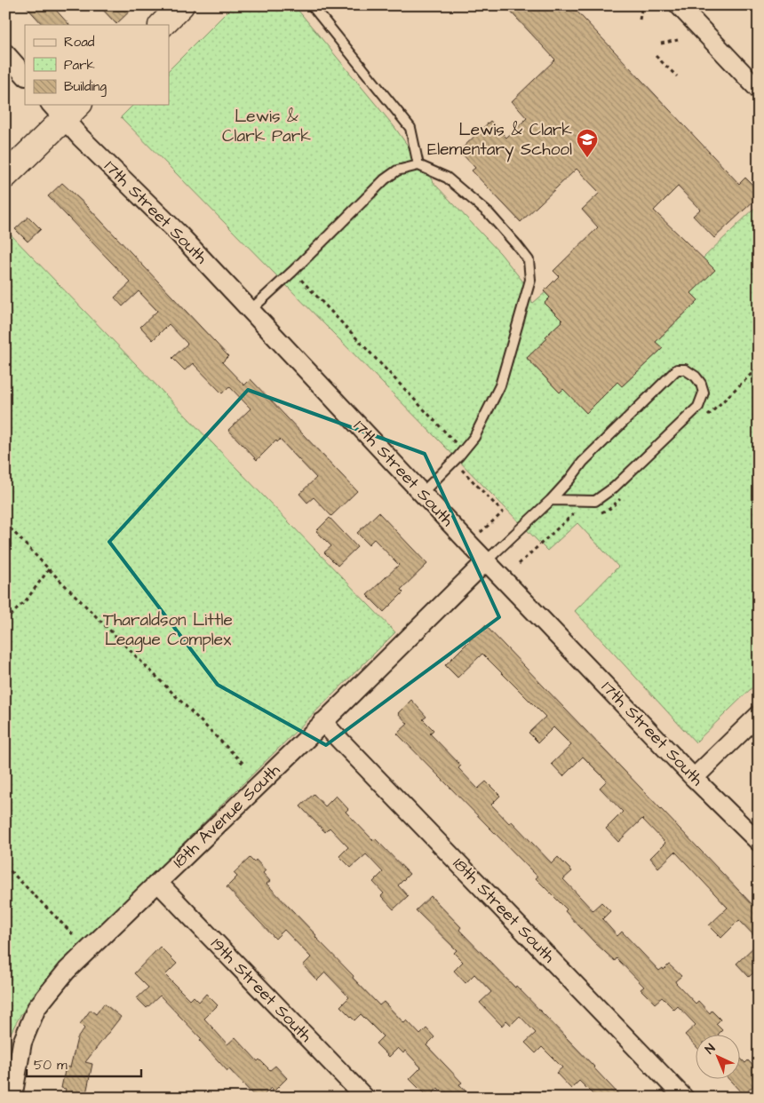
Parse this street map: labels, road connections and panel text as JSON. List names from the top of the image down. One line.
{"streets":{"street":["17th Street South","18th Avenue South","18th Street South","19th Street South"]},"crossings":[["17th Street South","18th Avenue South"],["18th Avenue South","18th Street South"],["18th Avenue South","19th Street South"]],"parks":["Lewis & Clark Park","Tharaldson Little League Complex"],"places":{"school or university":["Lewis & Clark Elementary School"]},"legend":["Road","Park","Building"],"scale_bar":"50 m","north":"top left"}
